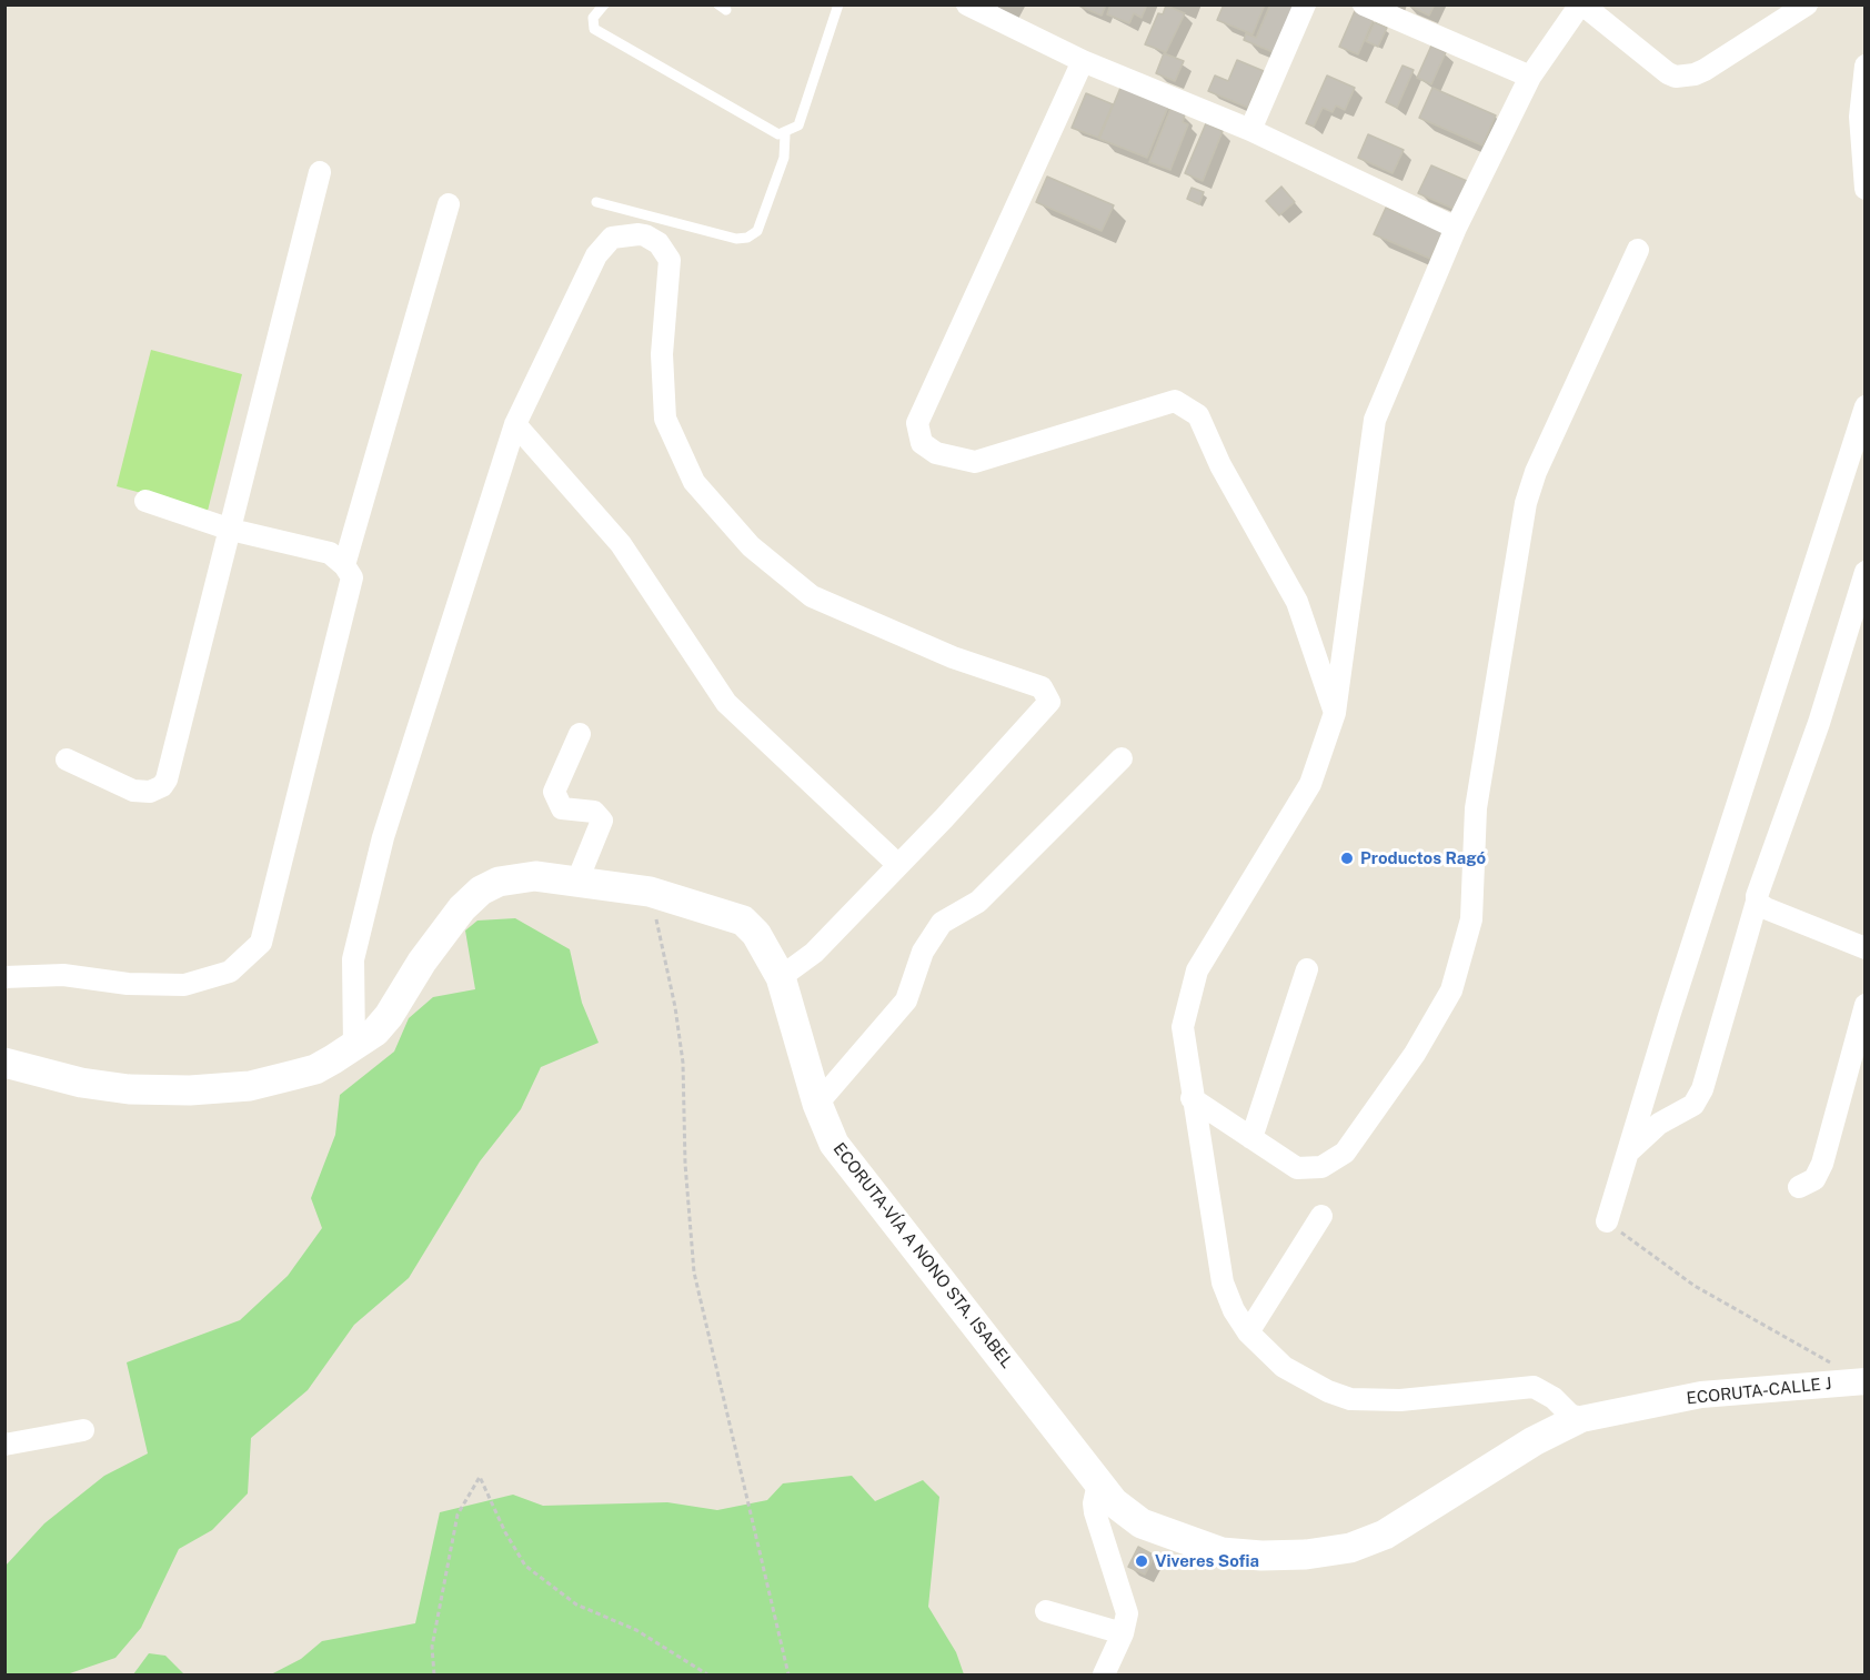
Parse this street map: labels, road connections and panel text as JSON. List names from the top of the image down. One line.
{"streets":{"main road":["ECORUTA-VÍA A NONO STA. ISABEL"],"street":["ECORUTA-CALLE J"]},"crossings":[["ECORUTA-VÍA A NONO STA. ISABEL","ECORUTA-CALLE J"]],"places":["Productos Ragó","Viveres Sofia"]}
